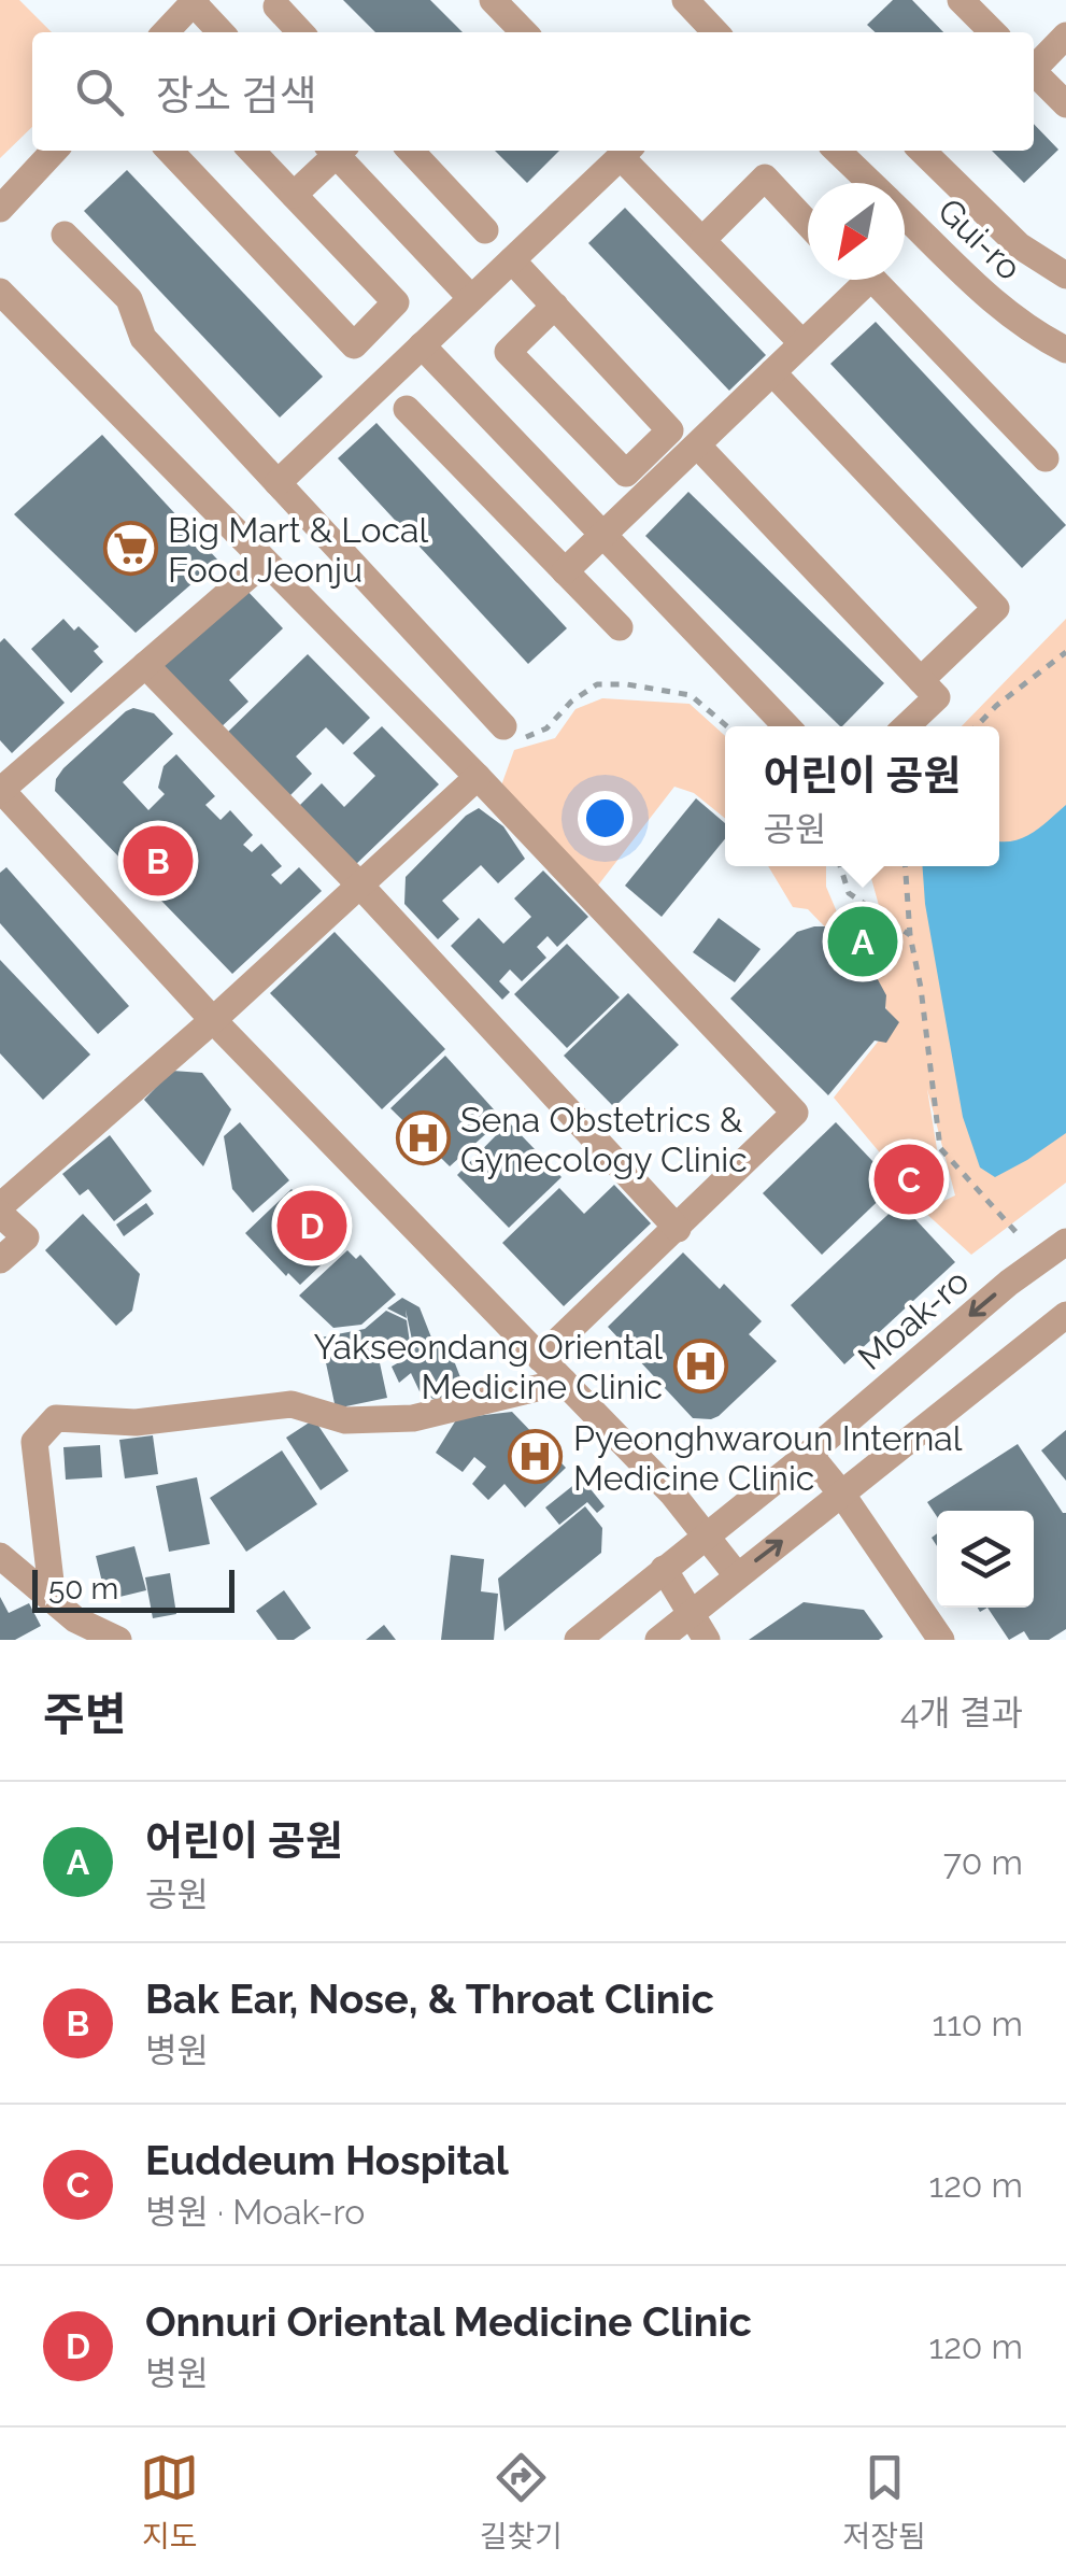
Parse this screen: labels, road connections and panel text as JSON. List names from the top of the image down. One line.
{"streets":{"street":["Gui-ro","Moak-ro"]},"places":{"supermarket":["Big Mart & Local Food Jeonju"],"hospital":["Sena Obstetrics & Gynecology Clinic","Yakseondang Oriental Medicine Clinic","Pyeonghwaroun Internal Medicine Clinic"]},"scale_bar":"50 m","north":"bottom left","page":{"search":"장소 검색","popup":["어린이 공원","공원"],"pins":["B","A","C","D"],"scale":"50 m","heading":["주변","4개 결과"],"list":[{"mark":"A","name":"어린이 공원","note":"공원","value":"70 m"},{"mark":"B","name":"Bak Ear, Nose, & Throat Clinic","note":"병원","value":"110 m"},{"mark":"C","name":"Euddeum Hospital","note":"병원 · Moak-ro","value":"120 m"},{"mark":"D","name":"Onnuri Oriental Medicine Clinic","note":"병원","value":"120 m"}],"nav":["지도","길찾기","저장됨"]}}
